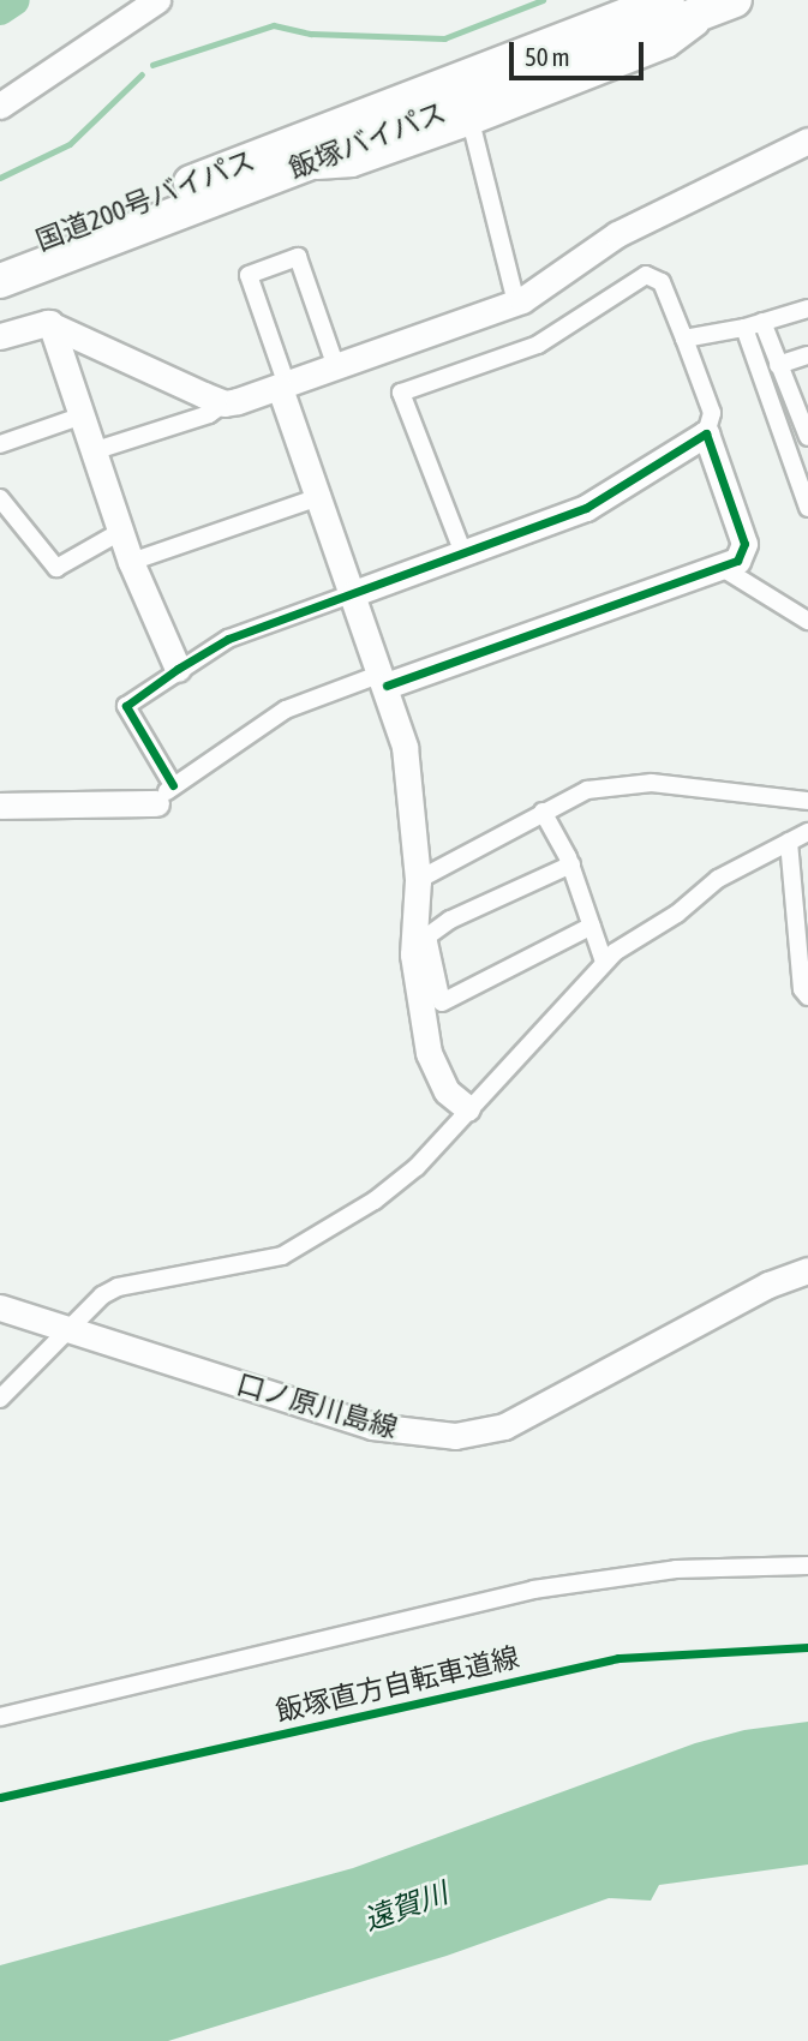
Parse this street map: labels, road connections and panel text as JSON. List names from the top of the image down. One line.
{"streets":{"highway":["飯塚バイパス","国道200号バイパス"],"street":["口ノ原川島線"],"cycle path":["飯塚直方自転車道線"]},"water":["遠賀川"],"scale_bar":"50 m"}
